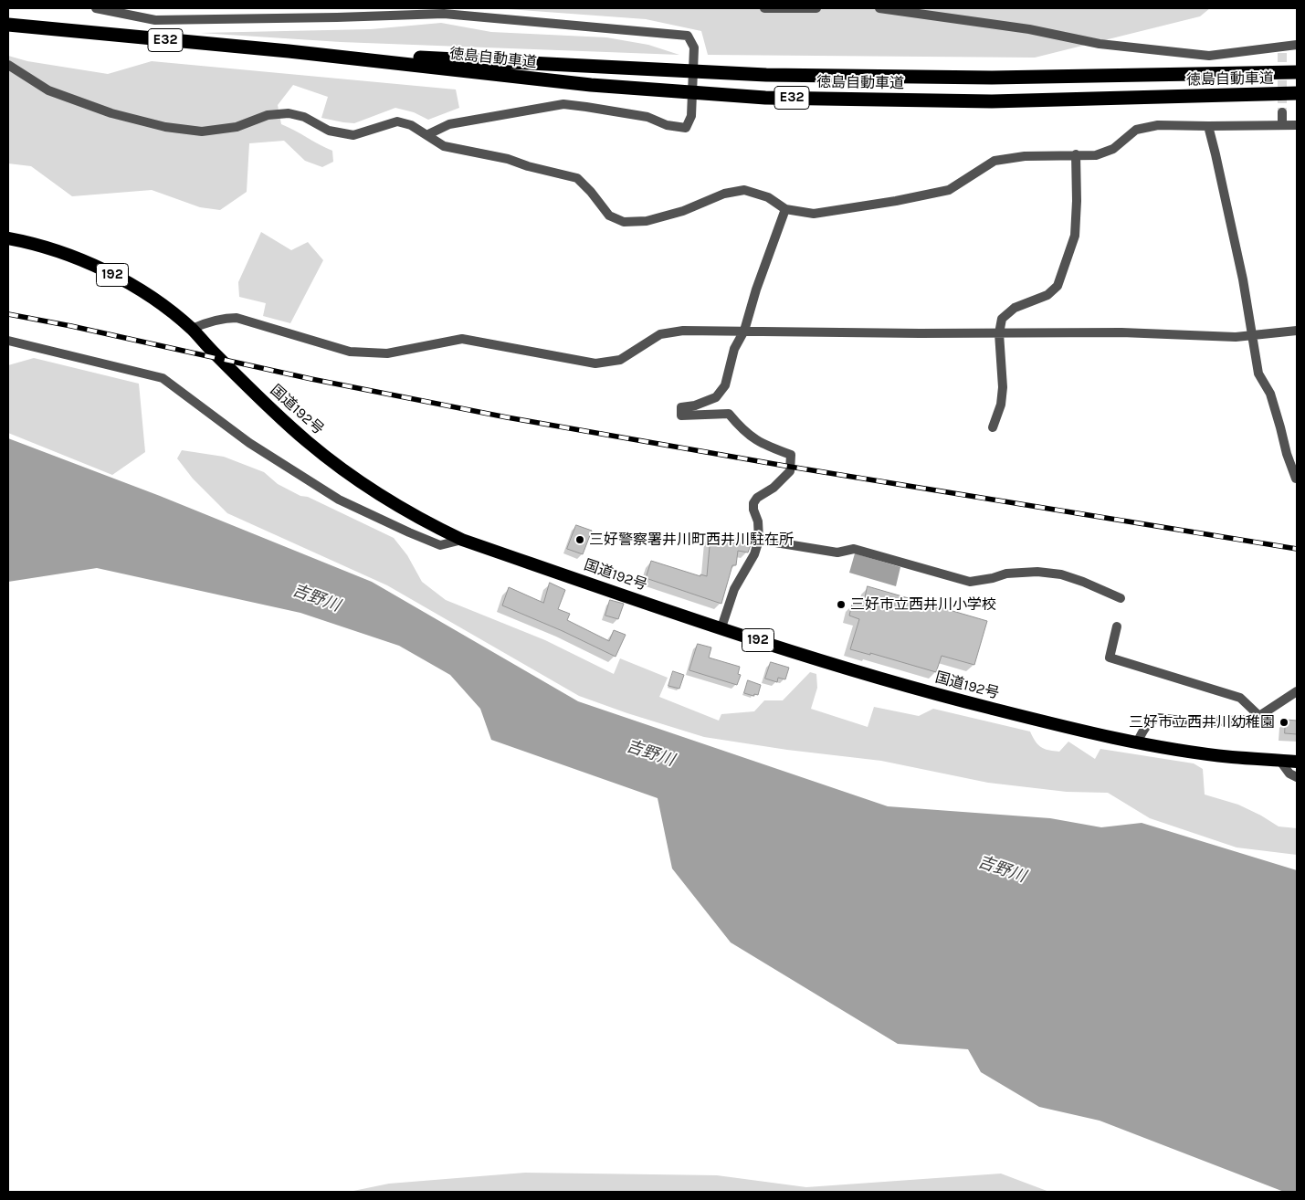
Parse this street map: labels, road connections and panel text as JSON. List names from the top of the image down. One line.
{"streets":{"highway":["E32","徳島自動車道","192","国道192号"]},"water":["吉野川"],"places":["三好警察署井川町西井川駐在所","三好市立西井川小学校","三好市立西井川幼稚園"]}
